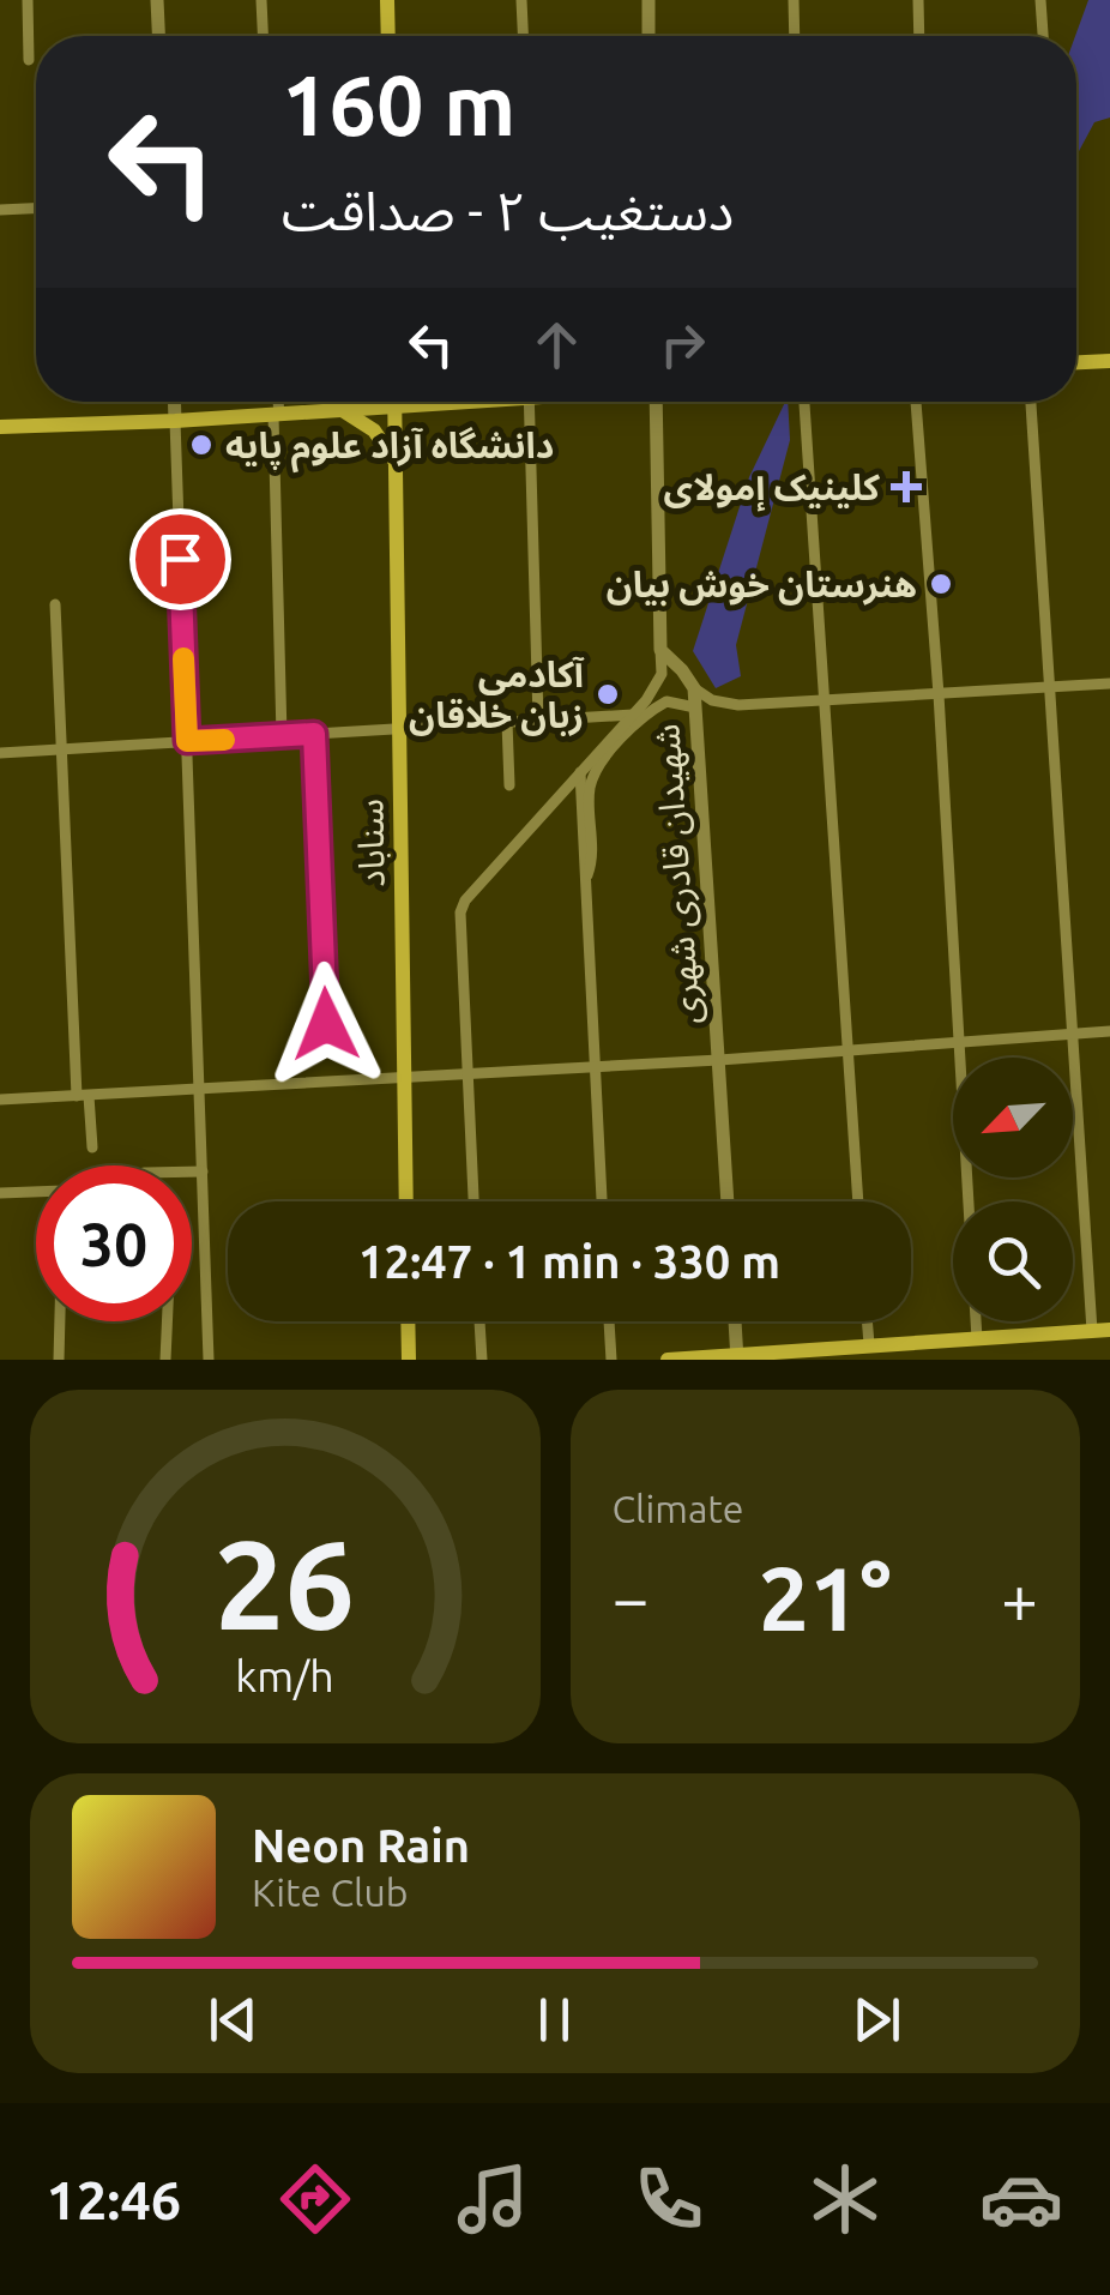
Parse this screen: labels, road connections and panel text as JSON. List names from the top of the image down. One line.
{"streets":{"main road":["سناباد"],"street":["شهیدان قادری شهری"]},"places":{"other":["دانشگاه آزاد علوم پایه","هنرستان خوش بیان","آکادمی زبان خلاقان"],"health":["کلینیک إمولای"]},"north":"bottom left","page":{"turn":["160 m","دستغیب ۲ - صداقت"],"limit":"30","trip":"12:47 · 1 min · 330 m","tile":"Climate","heat":["−","21°","+"],"song":["Neon Rain","Kite Club"],"tabs":"12:46","gauge":["26","km/h"]}}
